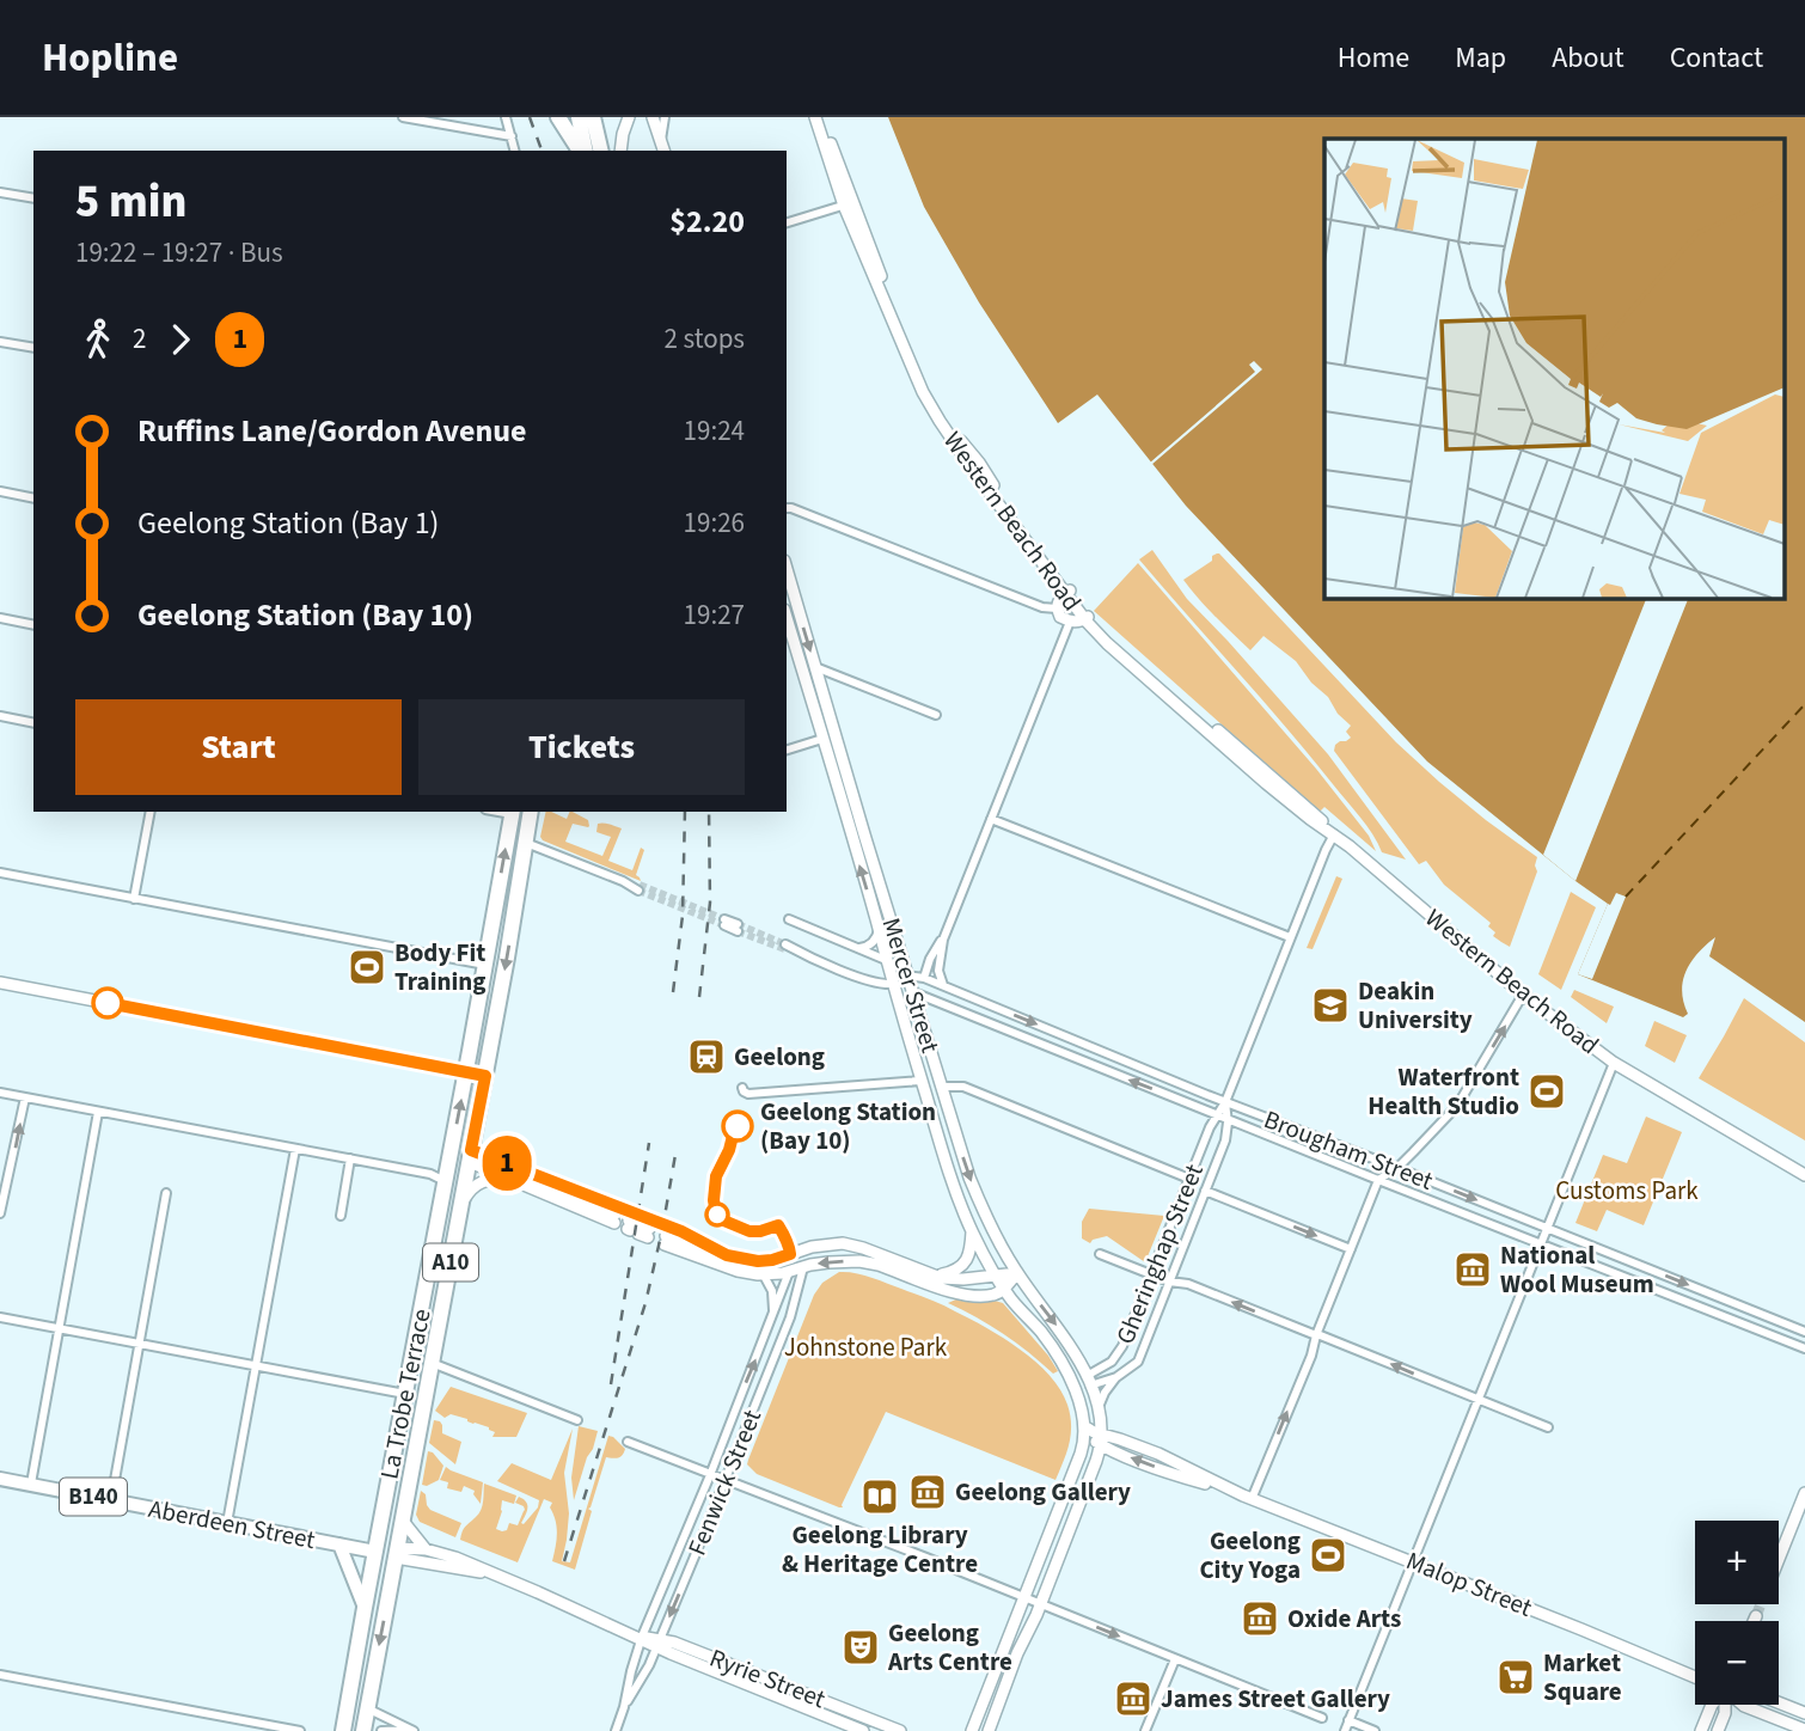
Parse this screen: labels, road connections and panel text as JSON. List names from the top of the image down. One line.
{"streets":{"highway":["A10","La Trobe Terrace","B140"],"main road":["Aberdeen Street"],"street":["Western Beach Road","Mercer Street","Brougham Street","Gheringhap Street","Fenwick Street","Malop Street","Ryrie Street"]},"crossings":[["Western Beach Road","Gheringhap Street"],["Mercer Street","Brougham Street"],["Mercer Street","Gheringhap Street"],["Brougham Street","Gheringhap Street"],["La Trobe Terrace","B140"],["La Trobe Terrace","Aberdeen Street"],["La Trobe Terrace","Ryrie Street"],["Fenwick Street","Ryrie Street"],["B140","Aberdeen Street"],["B140","Ryrie Street"]],"parks":["Customs Park","Johnstone Park"],"places":{"sports":["Body Fit Training","Waterfront Health Studio","Geelong City Yoga"],"school or university":["Deakin University"],"station":["Geelong"],"other":["Geelong Station (Bay 10)"],"museum":["National Wool Museum","Geelong Gallery","Oxide Arts","James Street Gallery"],"library":["Geelong Library & Heritage Centre"],"theatre":["Geelong Arts Centre"],"supermarket":["Market Square"]},"lines":["bus line 1"],"page":{"header":"Hopline","nav":["Home","Map","About","Contact"],"on_map":"1","heading":["5 min","19:22 – 19:27 · Bus","$2.20"],"legs":["2","1","2 stops"],"list":[{"name":"Ruffins Lane/Gordon Avenue","value":"19:24"},{"name":"Geelong Station (Bay 1)","value":"19:26"},{"name":"Geelong Station (Bay 10)","value":"19:27"}],"buttons":["Start","Tickets"],"map_buttons":["+","−"]}}
